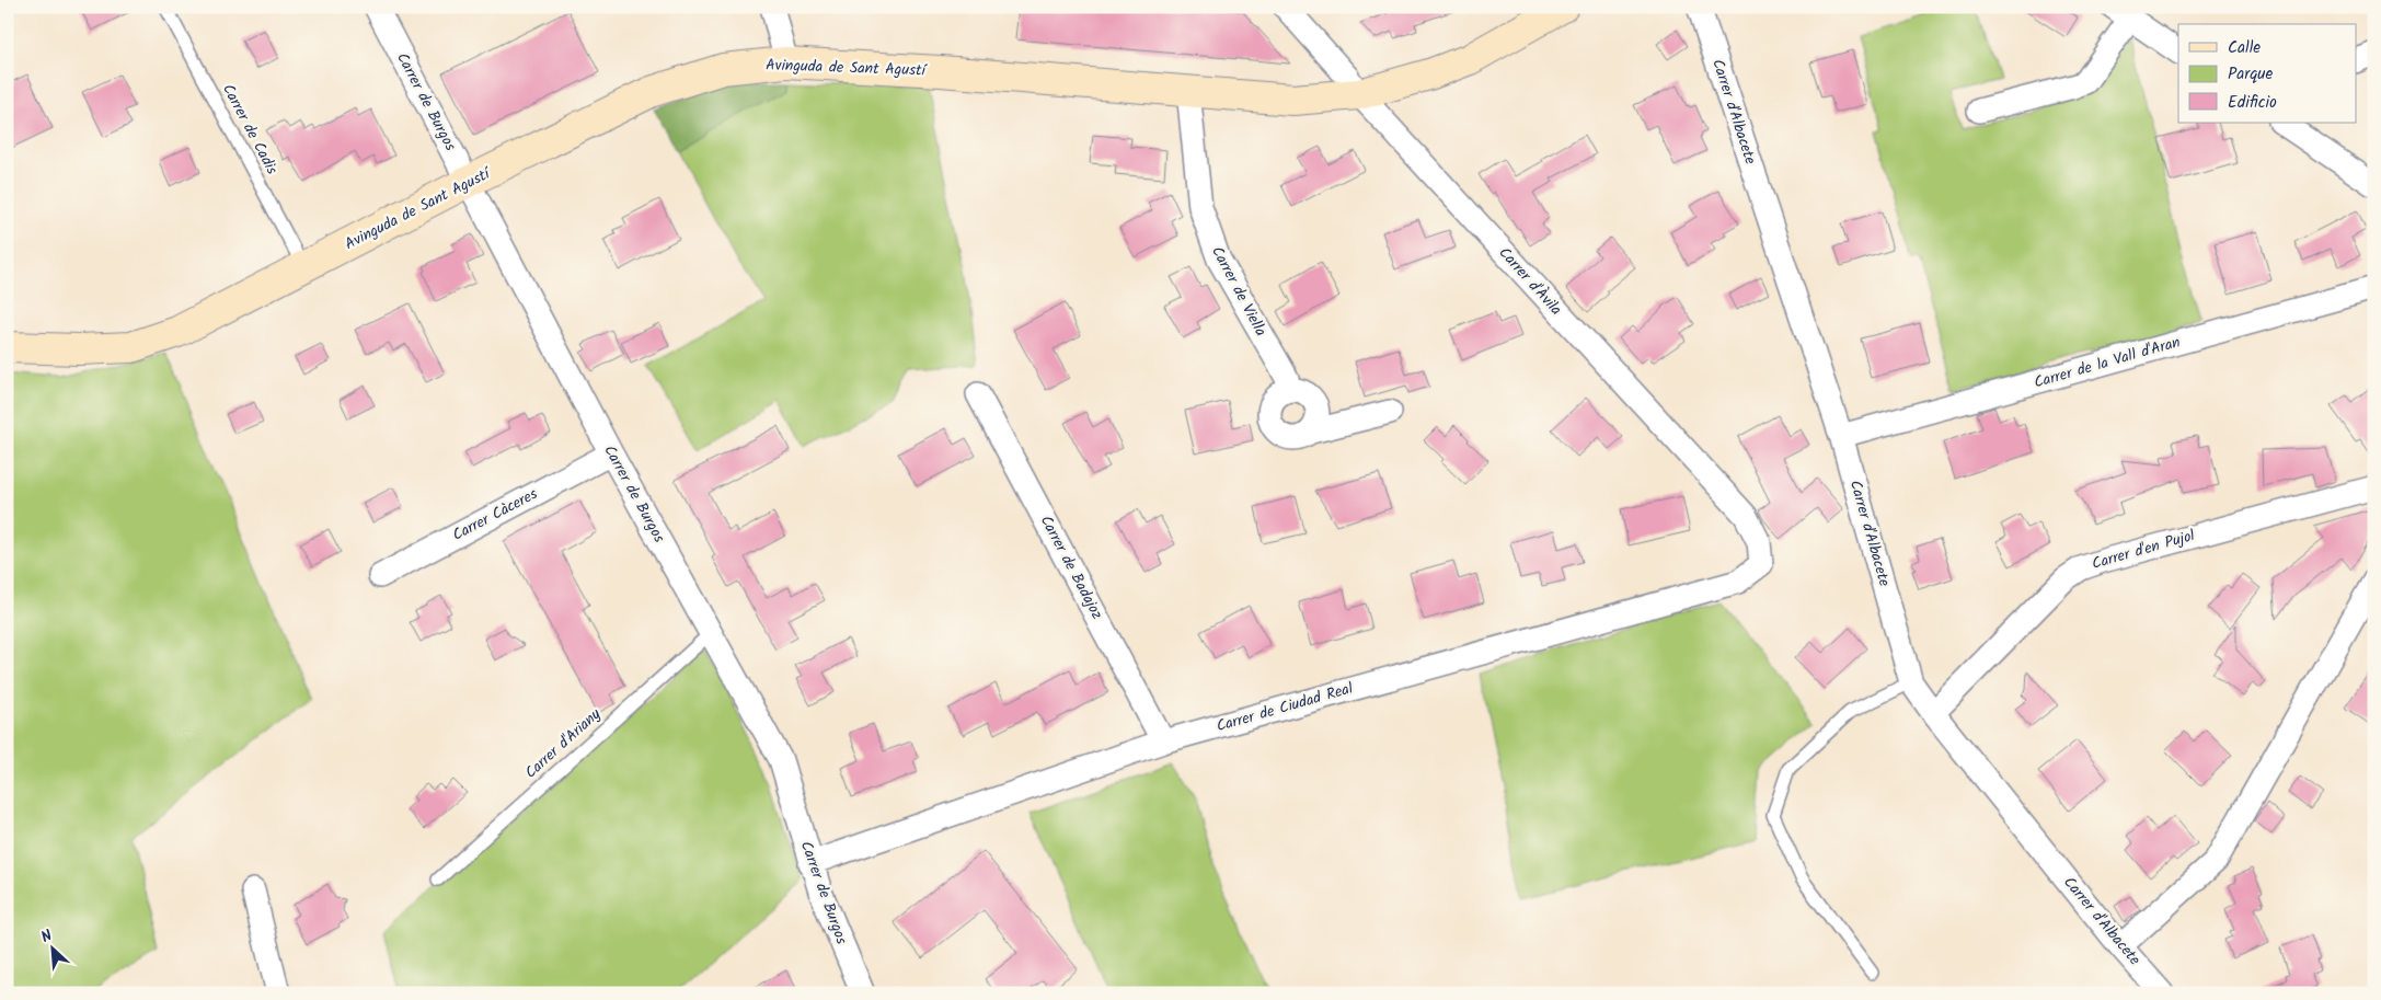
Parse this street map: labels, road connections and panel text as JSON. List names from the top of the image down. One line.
{"streets":{"street":["Avinguda de Sant Agustí","Carrer de Burgos","Carrer d'Albacete","Carrer d'Àvila","Carrer de Viella","Carrer de la Vall d'Aran","Carrer Càceres","Carrer d'en Pujol","Carrer de Badajoz","Carrer de Ciudad Real"],"lane":["Carrer de Cadis","Carrer d'Ariany"]},"crossings":[["Avinguda de Sant Agustí","Carrer de Burgos"],["Avinguda de Sant Agustí","Carrer de Cadis"],["Avinguda de Sant Agustí","Carrer d'Àvila"],["Avinguda de Sant Agustí","Carrer de Viella"],["Carrer de Burgos","Carrer Càceres"],["Carrer de Burgos","Carrer de Ciudad Real"],["Carrer de Burgos","Carrer d'Ariany"],["Carrer d'Albacete","Carrer de la Vall d'Aran"],["Carrer d'Albacete","Carrer d'en Pujol"],["Carrer d'Àvila","Carrer de Ciudad Real"],["Carrer de Badajoz","Carrer de Ciudad Real"]],"legend":["Calle","Parque","Edificio"],"north":"top left"}
